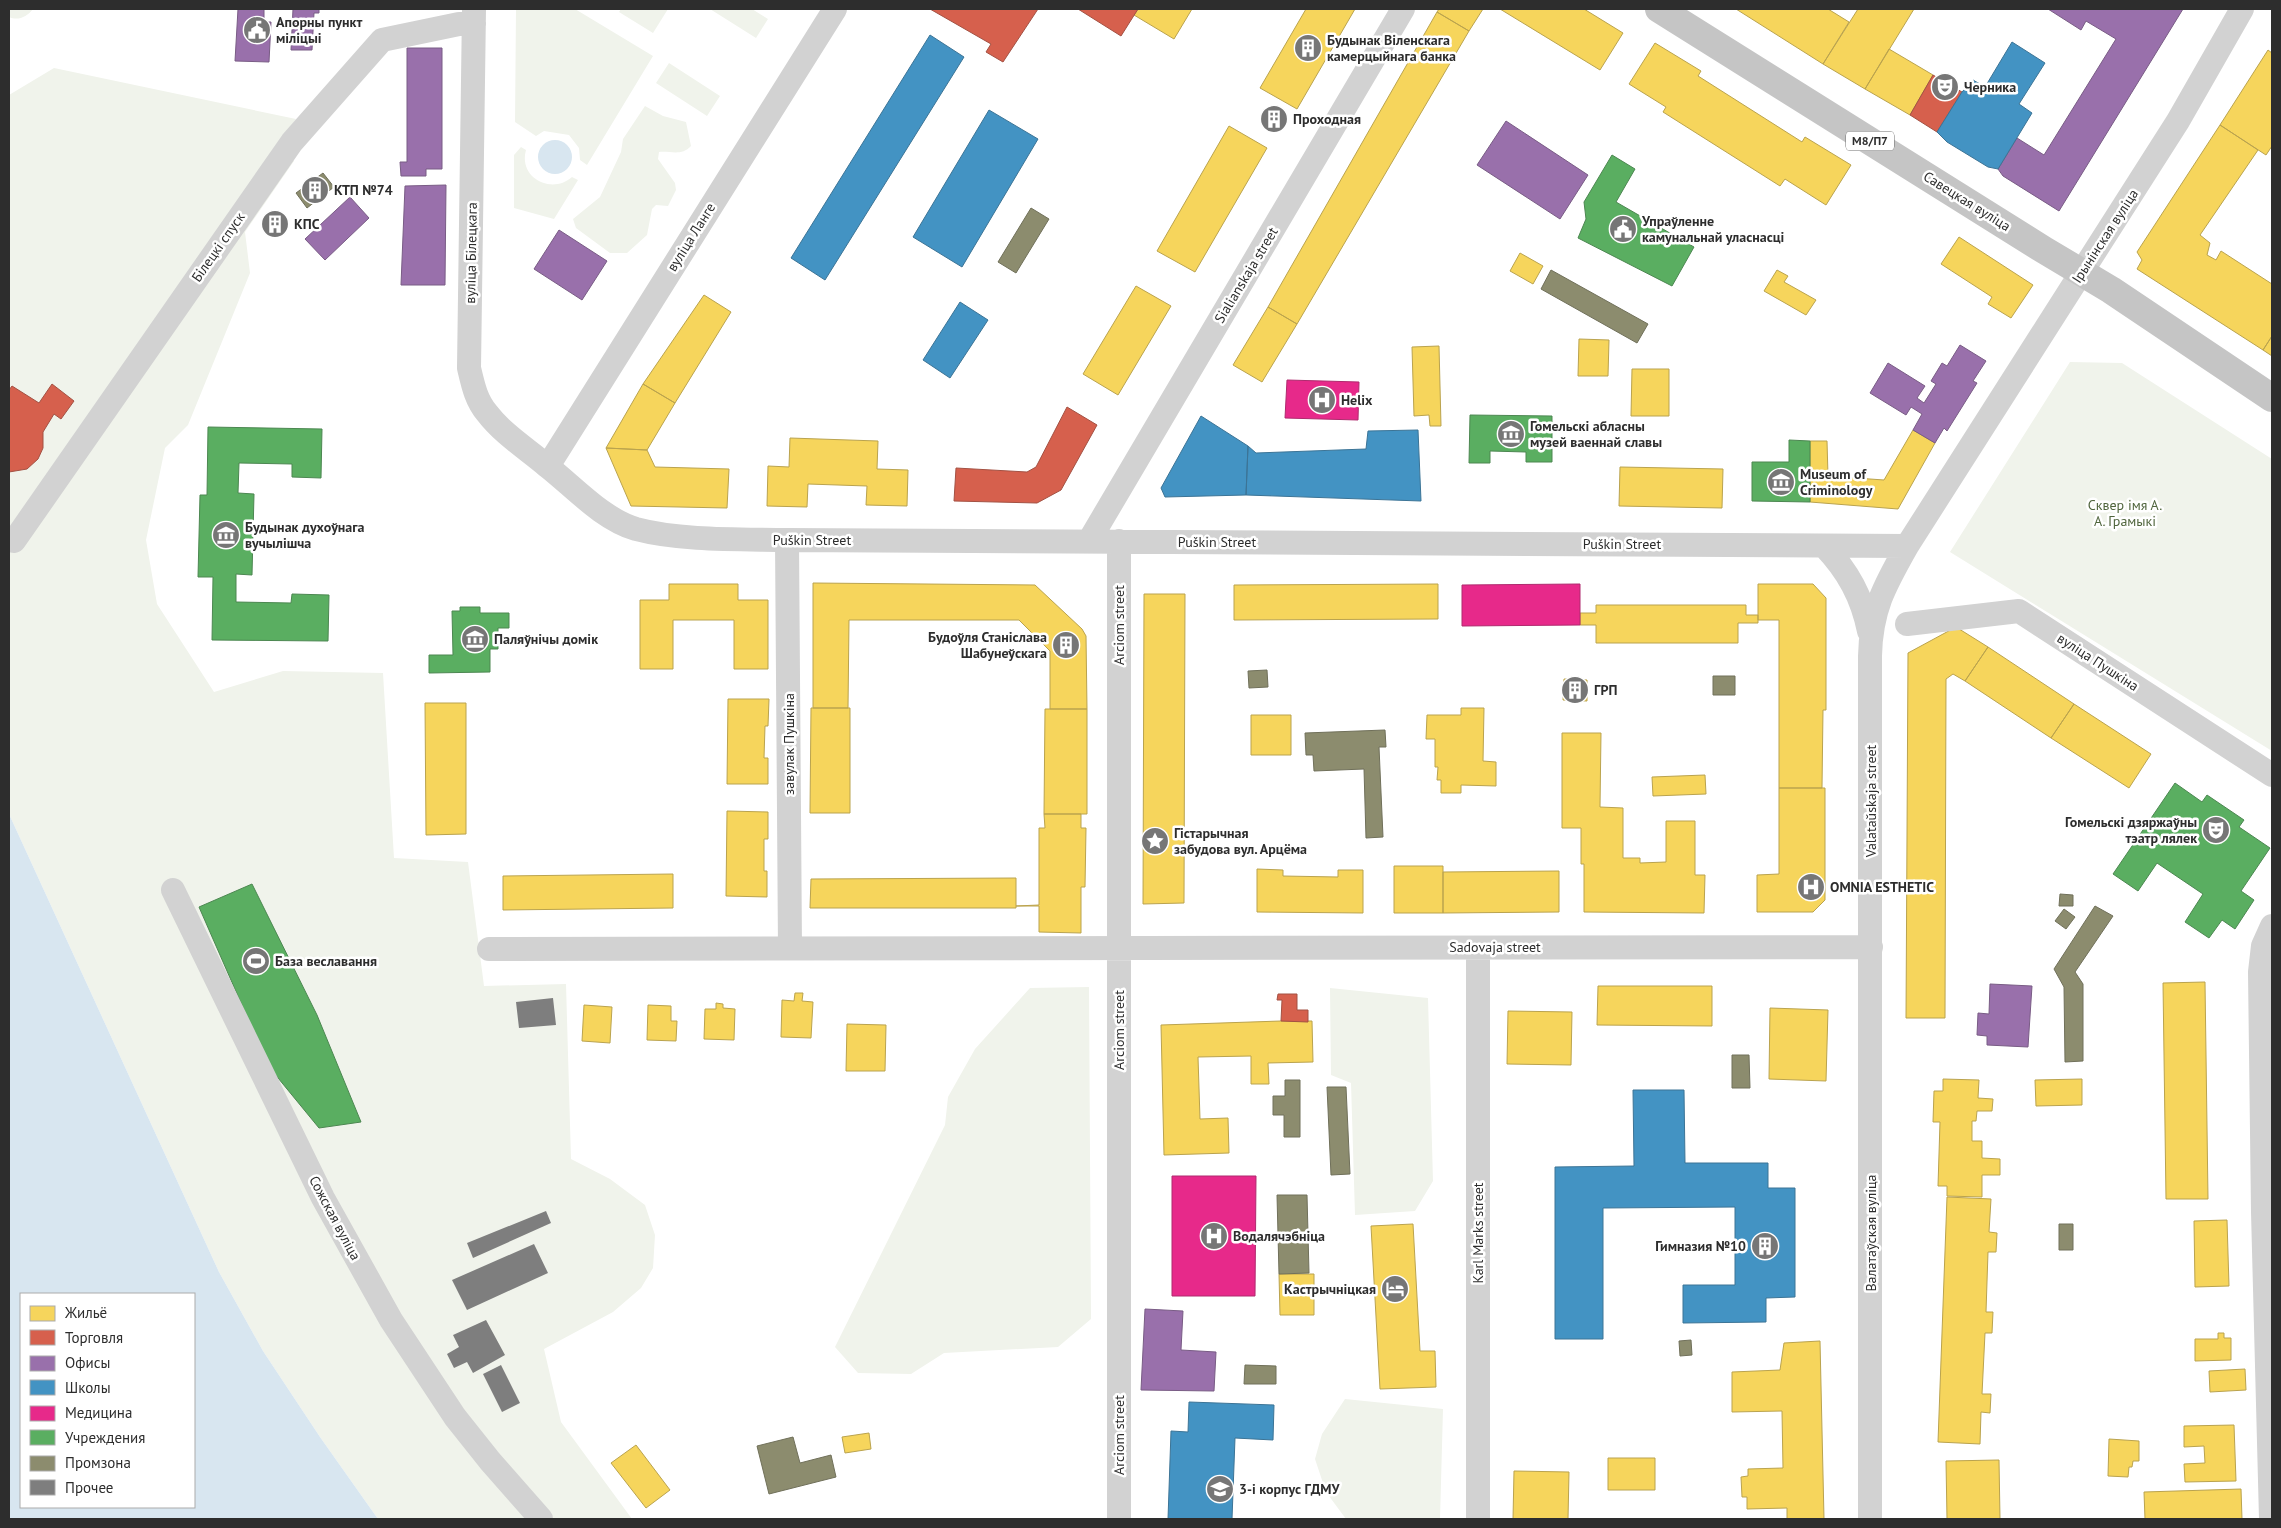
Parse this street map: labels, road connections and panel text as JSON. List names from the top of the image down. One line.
{"streets":{"main road":["М8/П7","Савецкая вуліца"],"street":["Ірынінская вуліца","вуліца Ланге","Білецкі спуск","вуліца Білецкага","Sialianskaja street","Puškin Street","Arciom street","вуліца Пушкіна","завулак Пушкіна","Sadovaja street","Сожская вуліца","Karl Marks street","Валатаўская вуліца"]},"crossings":[["Савецкая вуліца","Ірынінская вуліца"],["Ірынінская вуліца","Puškin Street"],["Ірынінская вуліца","Валатаўская вуліца"],["вуліца Ланге","вуліца Білецкага"],["вуліца Ланге","Puškin Street"],["Білецкі спуск","вуліца Білецкага"],["вуліца Білецкага","Puškin Street"],["Sialianskaja street","Puškin Street"],["Puškin Street","Arciom street"],["Puškin Street","завулак Пушкіна"],["Puškin Street","Валатаўская вуліца"],["Arciom street","Sadovaja street"],["Sadovaja street","Karl Marks street"],["Sadovaja street","Валатаўская вуліца"]],"parks":["Сквер імя А. А. Грамыкі"],"places":{"public building":["Апорны пункт міліцыі","Упраўленне камунальнай уласнасці"],"building":["Будынак Віленскага камерцыйнага банка","Проходная","КТП №74","КПС","Будоўля Станіслава Шабунеўскага","ГРП","Гимназия №10"],"theatre":["Черника","Гомельскі дзяржаўны тэатр лялек"],"hospital":["Helix","OMNIA ESTHETIC","Водалячэбніца"],"museum":["Гомельскі абласны музей ваеннай славы","Museum of Criminology","Будынак духоўнага вучылішча","Паляўнічы домік"],"place":["Гістарычная забудова вул. Арцёма"],"sports":["База веславання"],"hotel":["Кастрычніцкая"],"school or university":["3-і корпус ГДМУ"]},"legend":["Жильё","Торговля","Офисы","Школы","Медицина","Учреждения","Промзона","Прочее"]}
